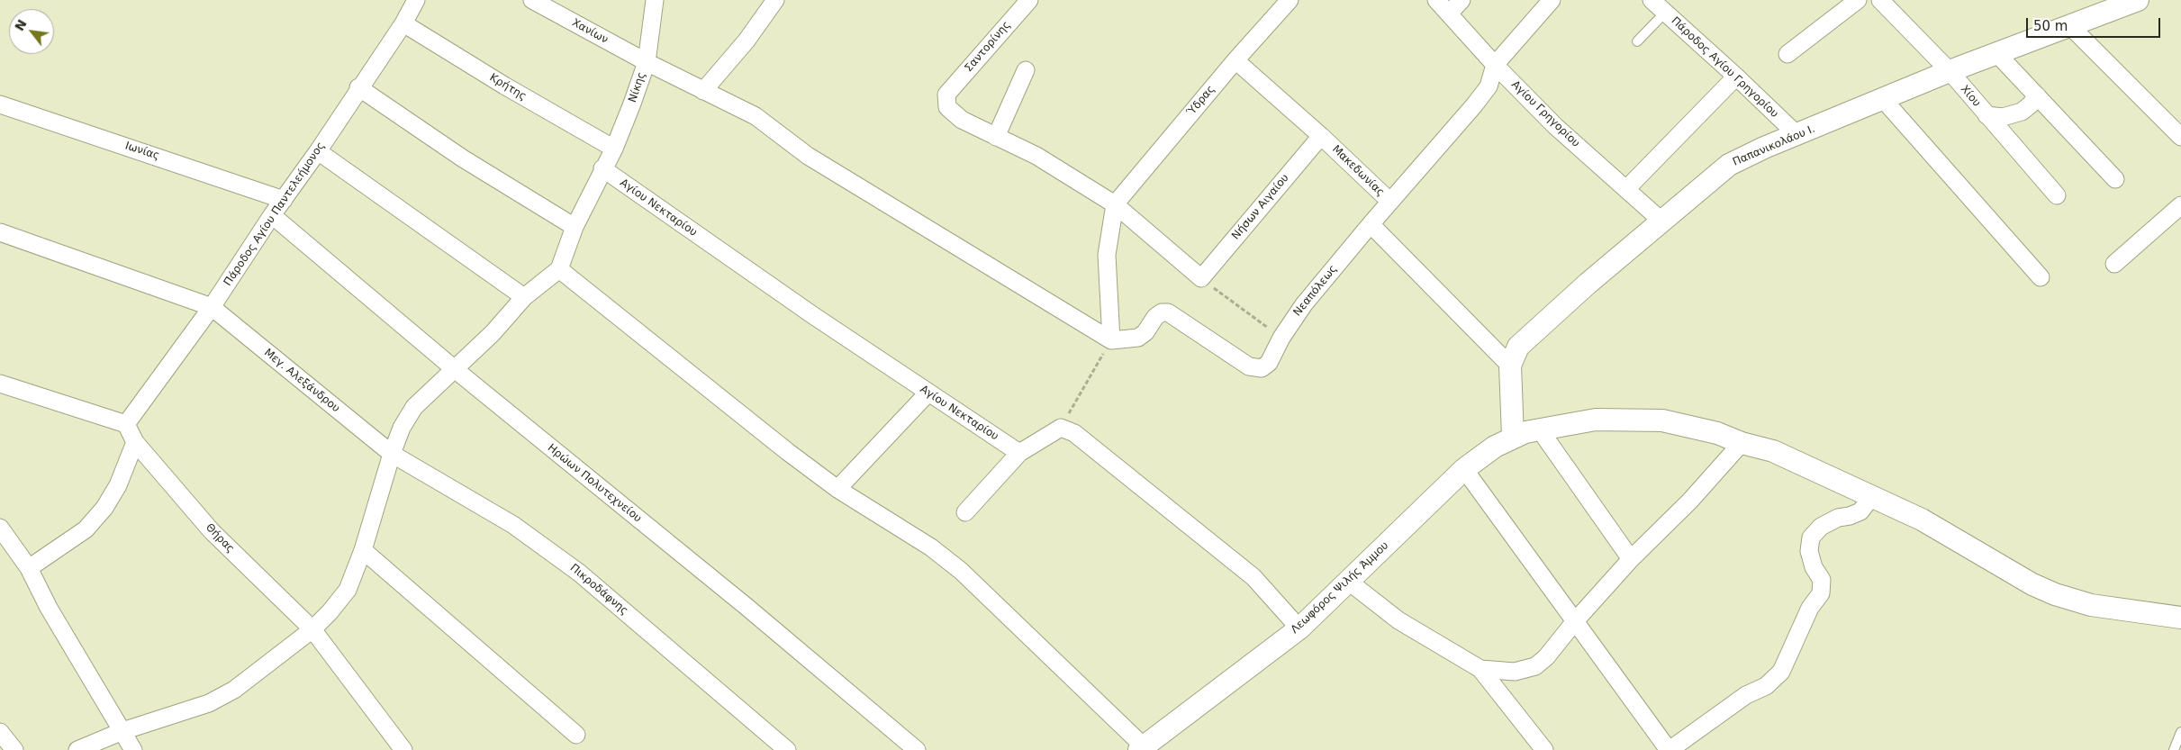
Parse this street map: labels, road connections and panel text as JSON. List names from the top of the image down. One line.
{"streets":{"street":["Χανίων","Σαντορίνης","Πάροδος Αγίου Γρηγορίου","Κρήτης","Νίκης","Χίου","Ύδρας","Αγίου Γρηγορίου","Παπανικολάου Ι.","Ιωνίας","Μακεδωνίας","Νήσων Αιγαίου","Αγίου Νεκταρίου","Πάροδος Αγίου Παντελεήμονος","Νεαπόλεως","Μεγ. Αλεξάνδρου","Ηρώων Πολυτεχνείου","Θήρας","Λεωφόρος Ψιλής Άμμου","Πικροδάφνης"]},"crossings":[["Χανίων","Νίκης"],["Χανίων","Νεαπόλεως"],["Πάροδος Αγίου Γρηγορίου","Παπανικολάου Ι."],["Κρήτης","Νίκης"],["Κρήτης","Πάροδος Αγίου Παντελεήμονος"],["Νίκης","Αγίου Νεκταρίου"],["Χίου","Παπανικολάου Ι."],["Ύδρας","Μακεδωνίας"],["Αγίου Γρηγορίου","Παπανικολάου Ι."],["Παπανικολάου Ι.","Λεωφόρος Ψιλής Άμμου"],["Ιωνίας","Πάροδος Αγίου Παντελεήμονος"],["Μακεδωνίας","Νήσων Αιγαίου"],["Μακεδωνίας","Νεαπόλεως"],["Πάροδος Αγίου Παντελεήμονος","Μεγ. Αλεξάνδρου"],["Πάροδος Αγίου Παντελεήμονος","Ηρώων Πολυτεχνείου"],["Πάροδος Αγίου Παντελεήμονος","Θήρας"],["Μεγ. Αλεξάνδρου","Πικροδάφνης"]],"scale_bar":"50 m","north":"top left"}
